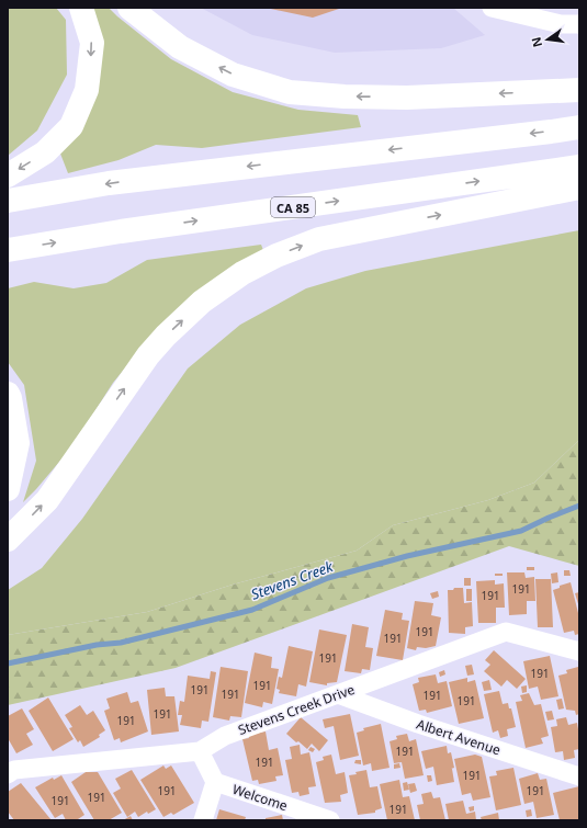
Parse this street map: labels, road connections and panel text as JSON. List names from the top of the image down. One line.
{"streets":{"highway":["CA 85"],"street":["Stevens Creek Drive","Albert Avenue","Welcome"]},"crossings":[["Stevens Creek Drive","Albert Avenue"]],"water":["Stevens Creek"],"house_numbers":["191","191","191","191","191","191","191","191","191","191","191","191","191","191","191","191","191","191","191","191","191"],"north":"left"}
